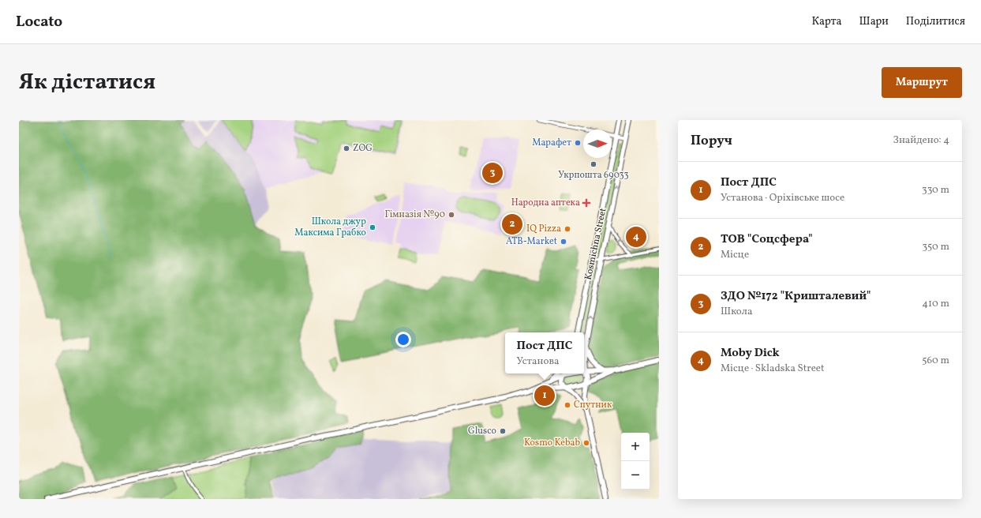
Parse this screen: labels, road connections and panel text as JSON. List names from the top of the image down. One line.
{"streets":{"main road":["Kosmichna Street"]},"places":{"other":["Марафет","ZOG","Укрпошта 69033","Гімназія №90","Школа джур Максима Грабко","IQ Pizza","ATB-Market","Спутник","Glusco","Kosmo Kebab"],"health":["Народна аптека"]},"north":"right","page":{"header":"Locato","nav":["Карта","Шари","Поділитися"],"title":"Як дістатися","buttons":"Маршрут","heading":["Поруч","Знайдено: 4"],"pins":["3","2","4","1"],"list":[{"mark":"1","name":"Пост ДПС","note":"Установа · Оріхівське шосе","value":"330 m"},{"mark":"2","name":"ТОВ \"Соцсфера\"","note":"Місце","value":"350 m"},{"mark":"3","name":"ЗДО №172 \"Кришталевий\"","note":"Школа","value":"410 m"},{"mark":"4","name":"Moby Dick","note":"Місце · Skladska Street","value":"560 m"}],"popup":["Пост ДПС","Установа"],"map_buttons":["+","−"]}}
